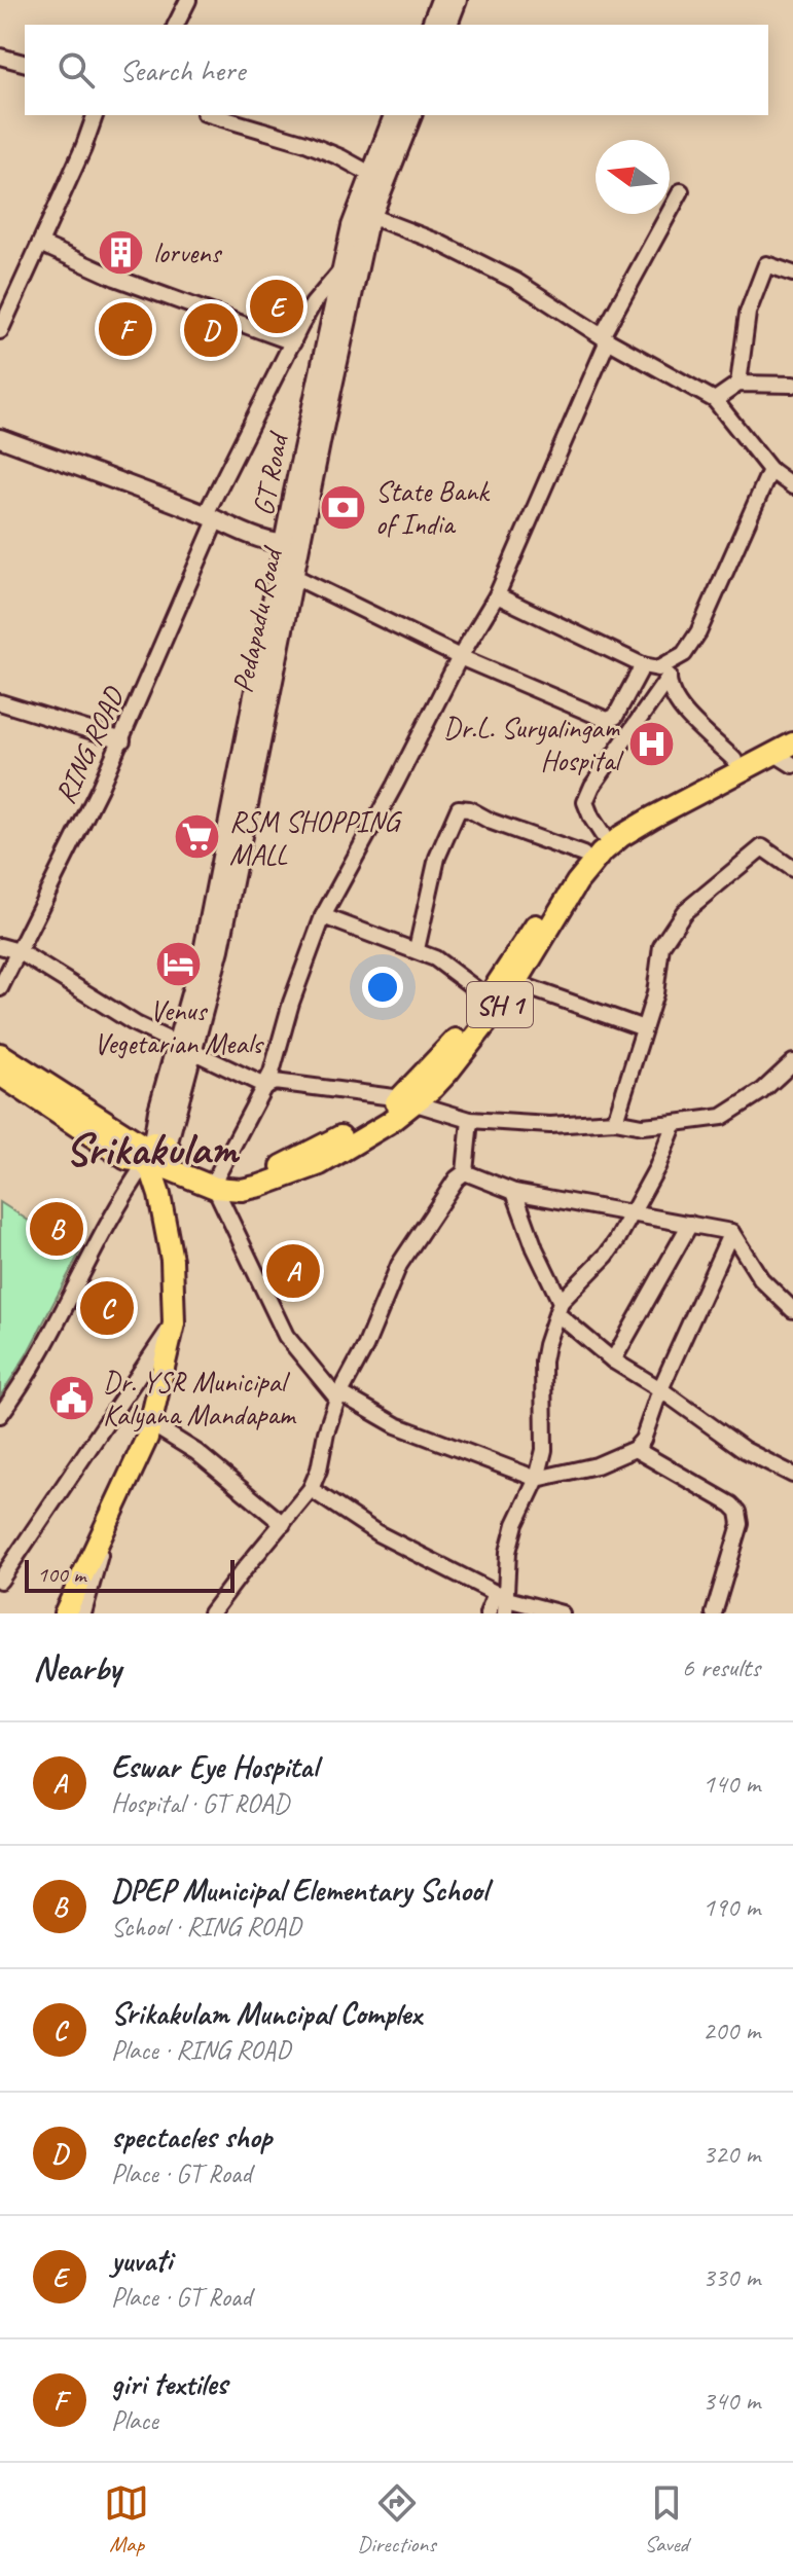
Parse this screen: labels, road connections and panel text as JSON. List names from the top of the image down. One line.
{"streets":{"main road":["GT Road","Pedapadu Road","SH 1"],"street":["RING ROAD"]},"crossings":[["GT Road","Pedapadu Road"],["GT Road","RING ROAD"],["GT Road","SH 1"]],"districts":["Srikakulam"],"places":{"building":["lorvens"],"bank":["State Bank of India"],"hospital":["Dr.L. Suryalingam Hospital"],"supermarket":["RSM SHOPPING MALL"],"hotel":["Venus Vegetarian Meals"],"public building":["Dr. YSR Municipal Kalyana Mandapam"]},"scale_bar":"100 m","north":"left","page":{"search":"Search here","pins":["E","F","D","B","A","C"],"scale":"100 m","heading":["Nearby","6 results"],"list":[{"mark":"A","name":"Eswar Eye Hospital","note":"Hospital · GT ROAD","value":"140 m"},{"mark":"B","name":"DPEP Municipal Elementary School","note":"School · RING ROAD","value":"190 m"},{"mark":"C","name":"Srikakulam Muncipal Complex","note":"Place · RING ROAD","value":"200 m"},{"mark":"D","name":"spectacles shop","note":"Place · GT Road","value":"320 m"},{"mark":"E","name":"yuvati","note":"Place · GT Road","value":"330 m"},{"mark":"F","name":"giri textiles","note":"Place","value":"340 m"}],"nav":["Map","Directions","Saved"]}}
